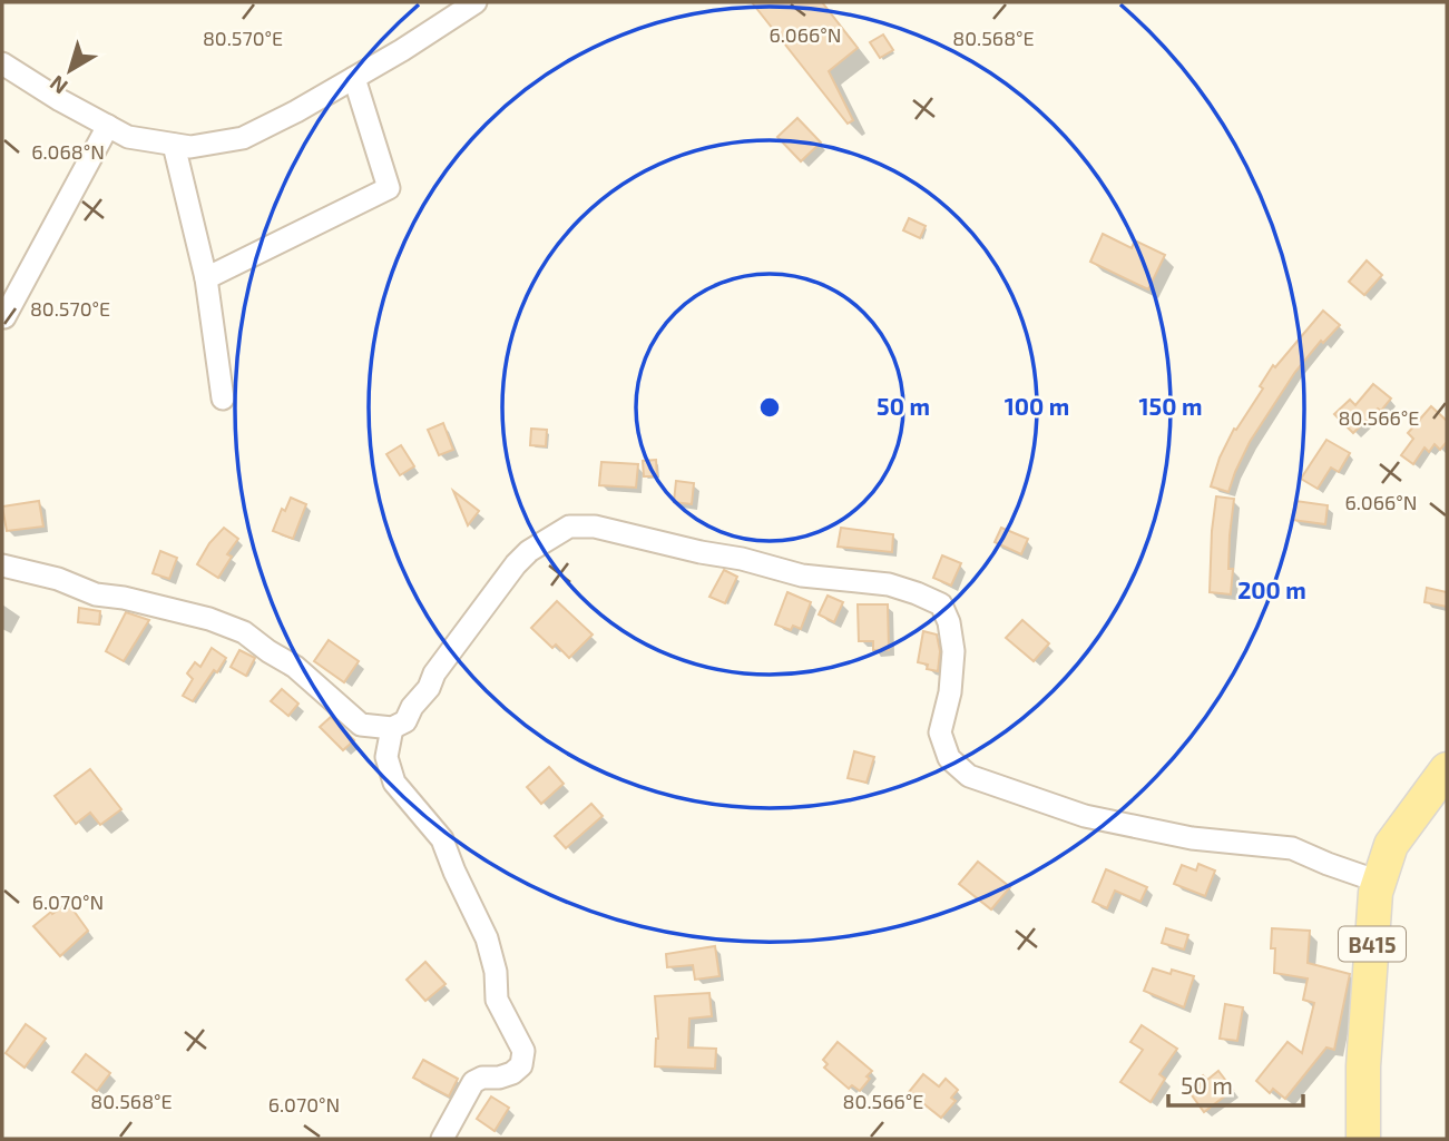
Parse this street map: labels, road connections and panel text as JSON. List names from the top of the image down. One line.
{"streets":{"main road":["B415"]},"scale_bar":"50 m","north":"bottom left","coordinates":["6.066°N","80.568°E","80.570°E","6.068°N","80.566°E","6.070°N"],"rings":["50 m","100 m","150 m","200 m"]}
